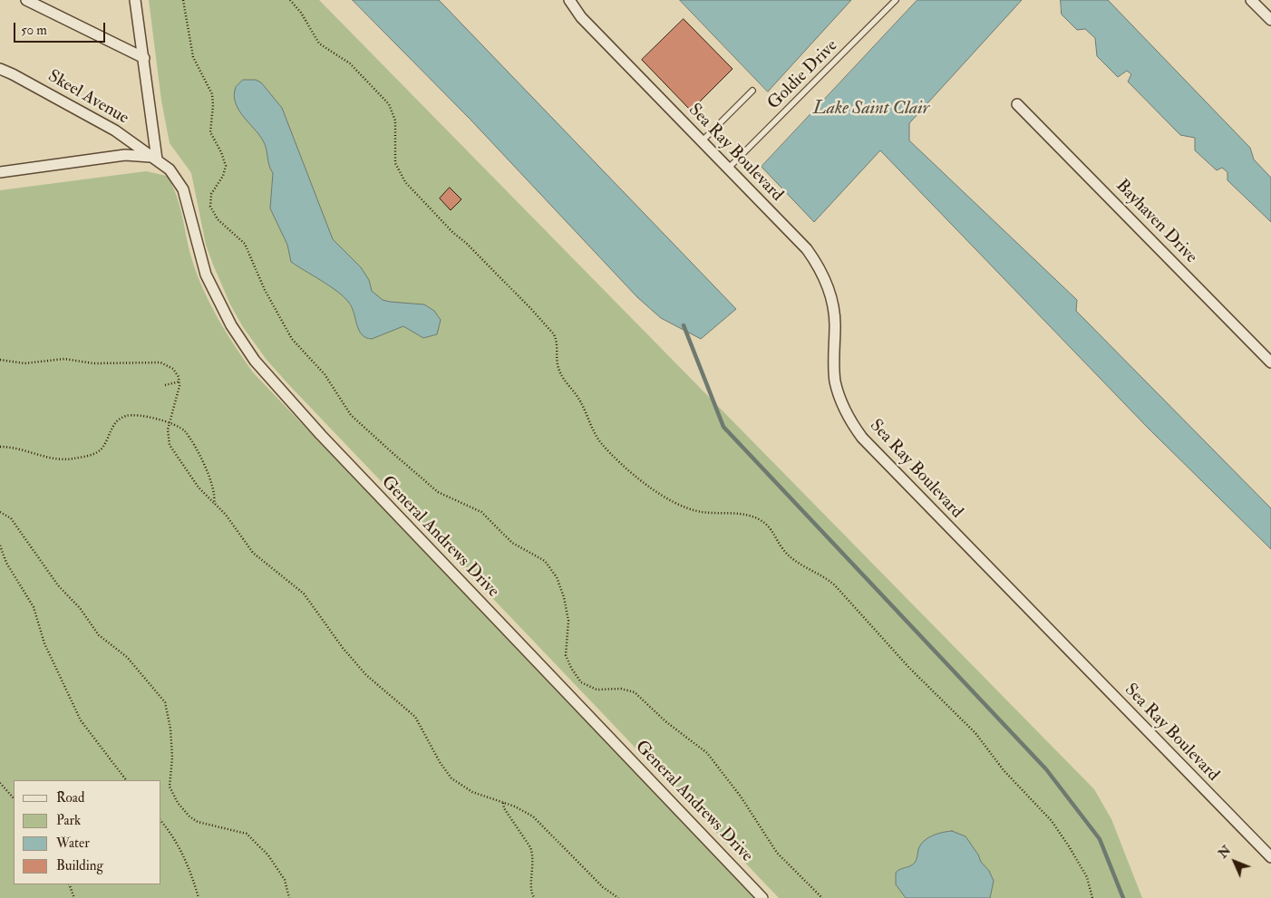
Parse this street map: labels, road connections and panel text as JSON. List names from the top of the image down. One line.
{"streets":{"street":["Skeel Avenue","Sea Ray Boulevard","Bayhaven Drive","General Andrews Drive"],"lane":["Goldie Drive"]},"crossings":[["Goldie Drive","Sea Ray Boulevard"],["Skeel Avenue","General Andrews Drive"]],"water":["Lake Saint Clair"],"legend":["Road","Park","Water","Building"],"scale_bar":"50 m","north":"top left"}
